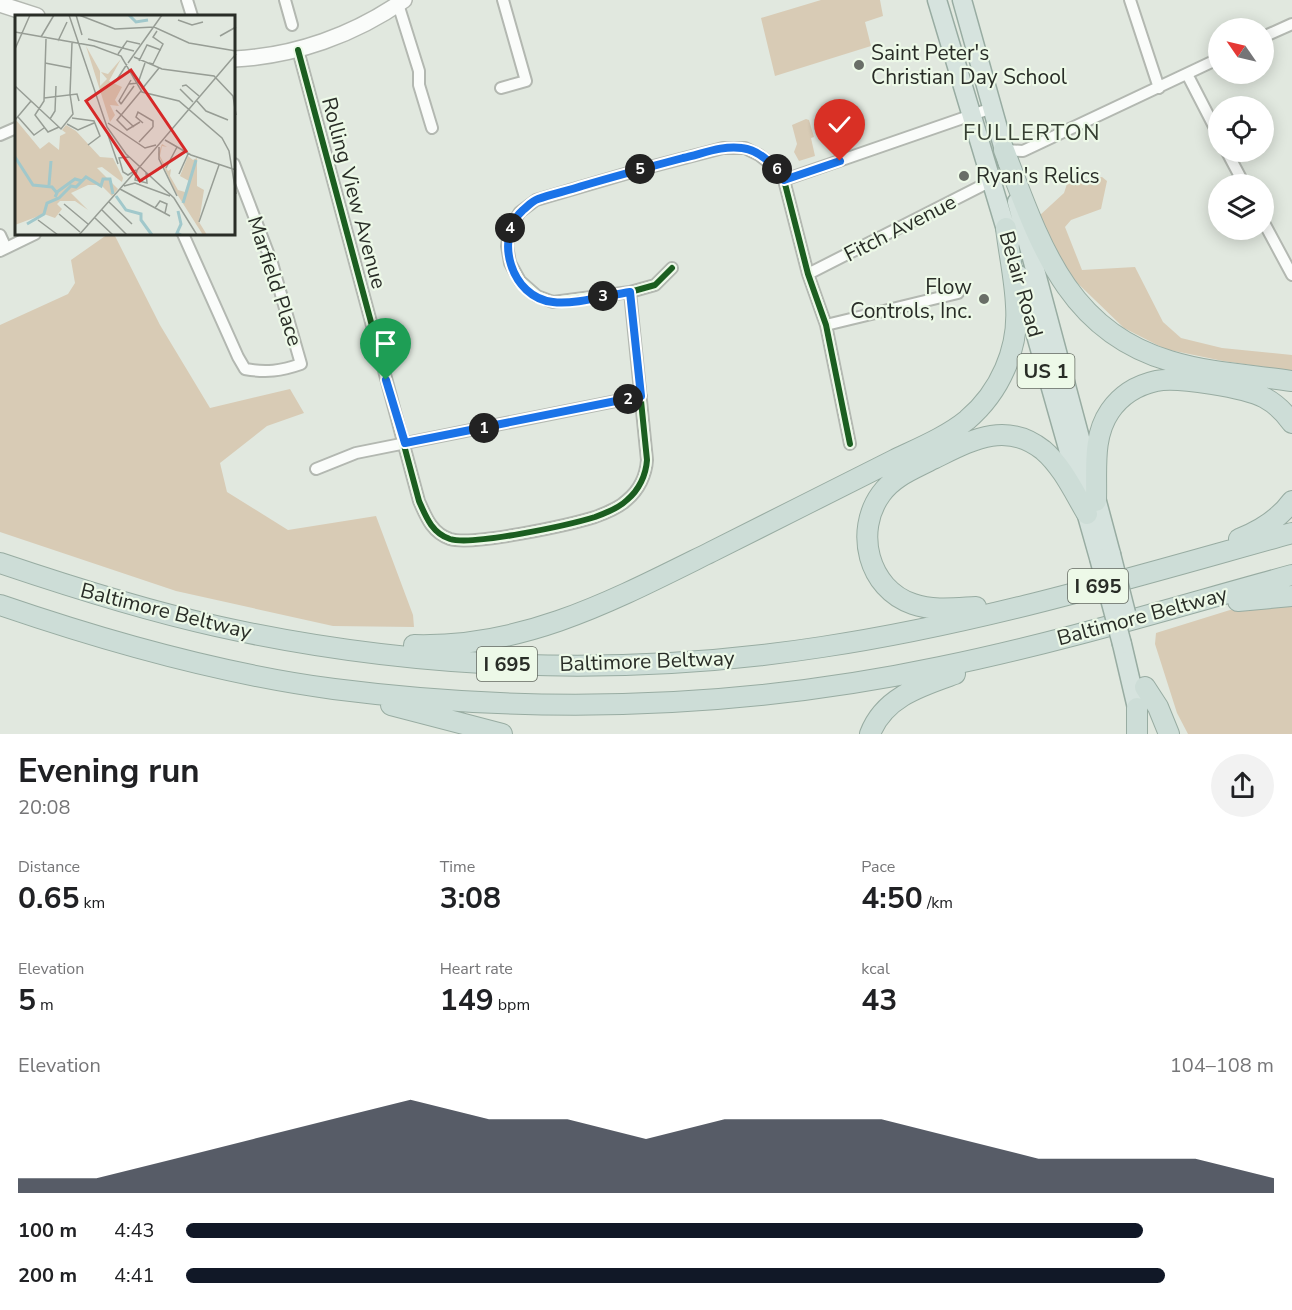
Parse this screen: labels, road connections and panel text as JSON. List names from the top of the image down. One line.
{"streets":{"highway":["Belair Road","US 1","I 695","Baltimore Beltway"],"street":["Rolling View Avenue","Fitch Avenue","Marfield Place"]},"crossings":[["Fitch Avenue","Belair Road"]],"districts":["FULLERTON"],"places":["Saint Peter's Christian Day School","Ryan's Relics","Flow Controls, Inc."],"north":"top left","page":{"pins":["5","6","4","3","2","1"],"heading":["Evening run","20:08"],"stats":[["Distance","0.65 km"],["Time","3:08"],["Pace","4:50 /km"],["Elevation","5 m"],["Heart rate","149 bpm"],["kcal","43"]],"chart":["Elevation","104–108 m"],"list":[{"name":"100 m","note":"4:43"},{"name":"200 m","note":"4:41"}]}}
